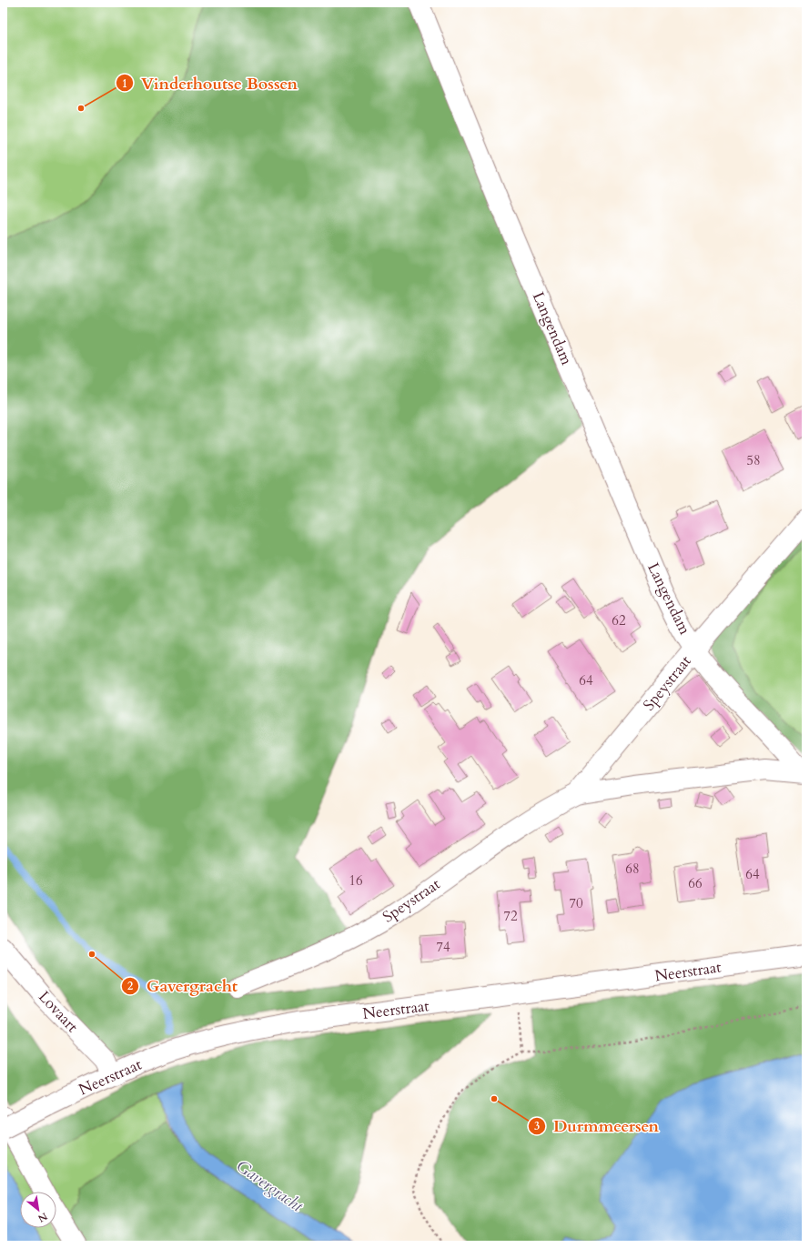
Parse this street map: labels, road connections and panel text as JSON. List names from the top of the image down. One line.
{"streets":{"street":["Langendam","Speystraat","Neerstraat","Lovaart"]},"crossings":[["Langendam","Speystraat"],["Neerstraat","Lovaart"]],"water":["Gavergracht"],"places":["Vinderhoutse Bossen","Gavergracht","Durmmeersen"],"house_numbers":["58","62","64","68","64","16","66","70","72","74"],"north":"bottom right"}
